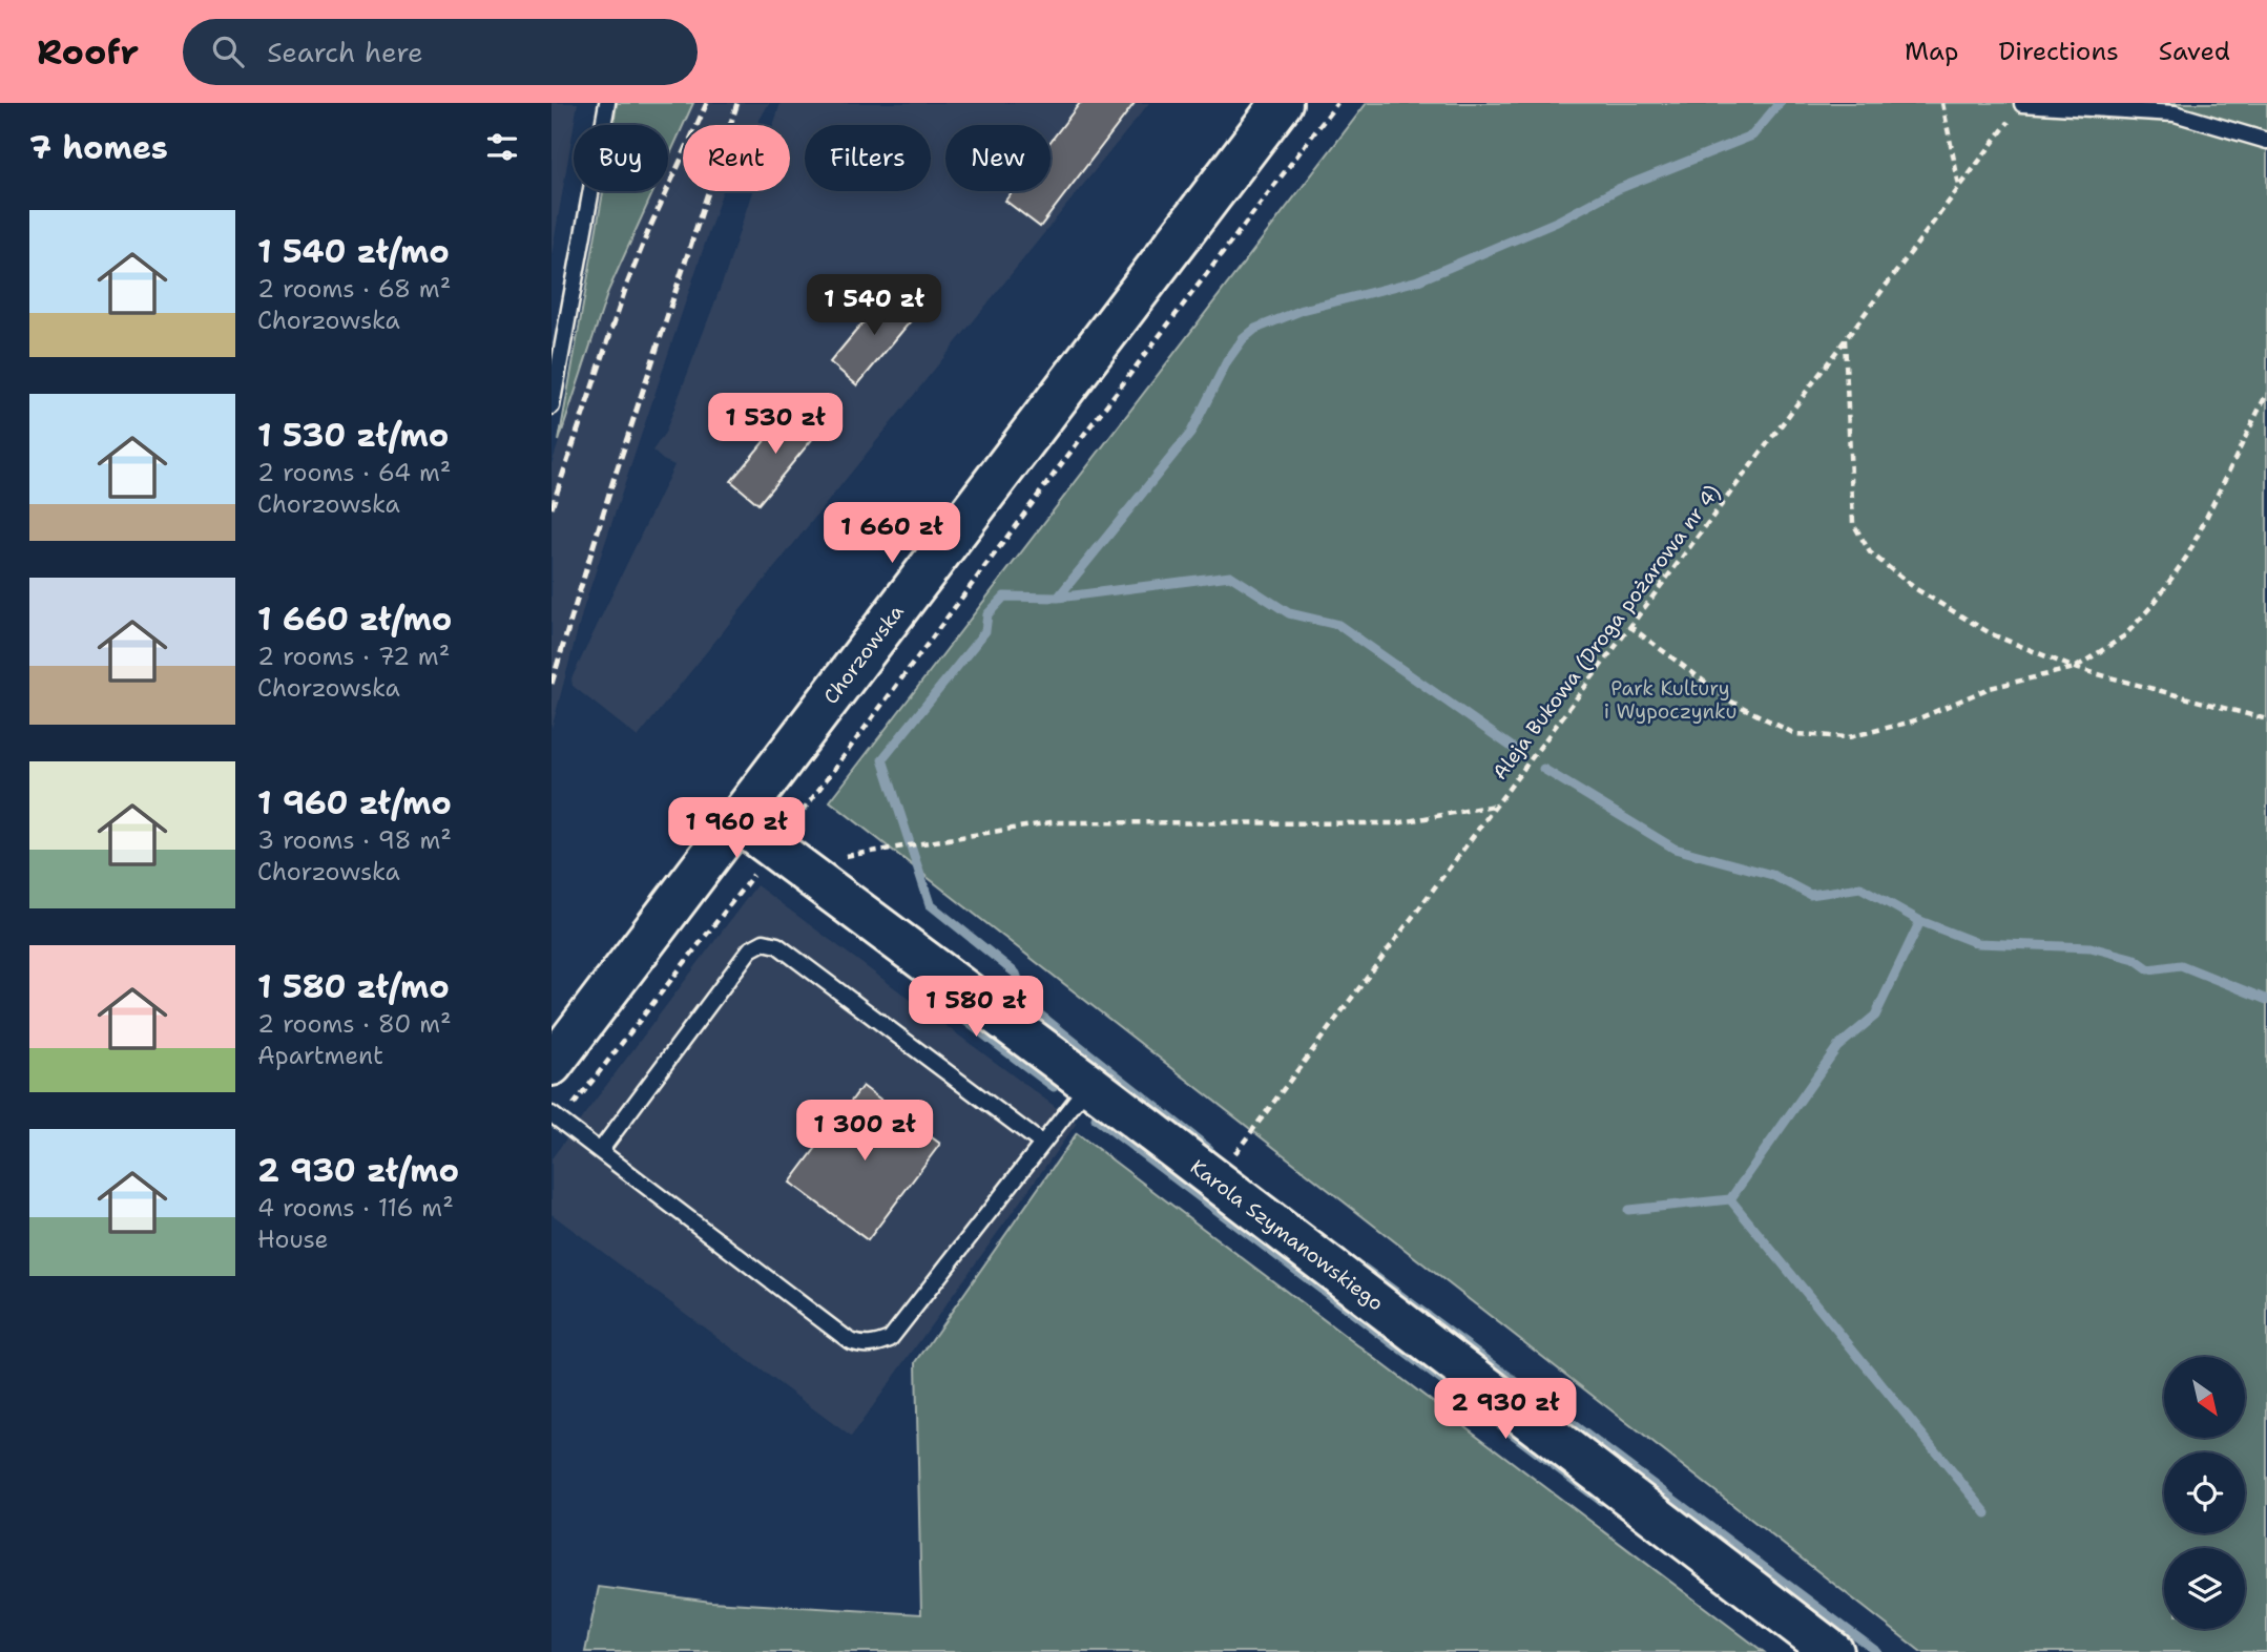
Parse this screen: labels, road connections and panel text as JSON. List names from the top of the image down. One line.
{"streets":{"street":["Chorzowska","Karola Szymanowskiego"],"path":["Aleja Bukowa (Droga pożarowa nr 4)"]},"crossings":[["Aleja Bukowa (Droga pożarowa nr 4)","Karola Szymanowskiego"],["Chorzowska","Karola Szymanowskiego"]],"parks":["Park Kultury i Wypoczynku"],"north":"bottom right","page":{"header":"Roofr","search":"Search here","nav":["Map","Directions","Saved"],"heading":"7 homes","chip":["Buy","Rent","Filters","New"],"list":[{"name":"1 540 zł/mo","note":"2 rooms · 68 m² · Chorzowska"},{"name":"1 530 zł/mo","note":"2 rooms · 64 m² · Chorzowska"},{"name":"1 660 zł/mo","note":"2 rooms · 72 m² · Chorzowska"},{"name":"1 960 zł/mo","note":"3 rooms · 98 m² · Chorzowska"},{"name":"1 580 zł/mo","note":"2 rooms · 80 m² · Apartment"},{"name":"2 930 zł/mo","note":"4 rooms · 116 m² · House"}],"price":["1 540 zł","1 530 zł","1 660 zł","1 960 zł","1 580 zł","1 300 zł","2 930 zł"]}}
